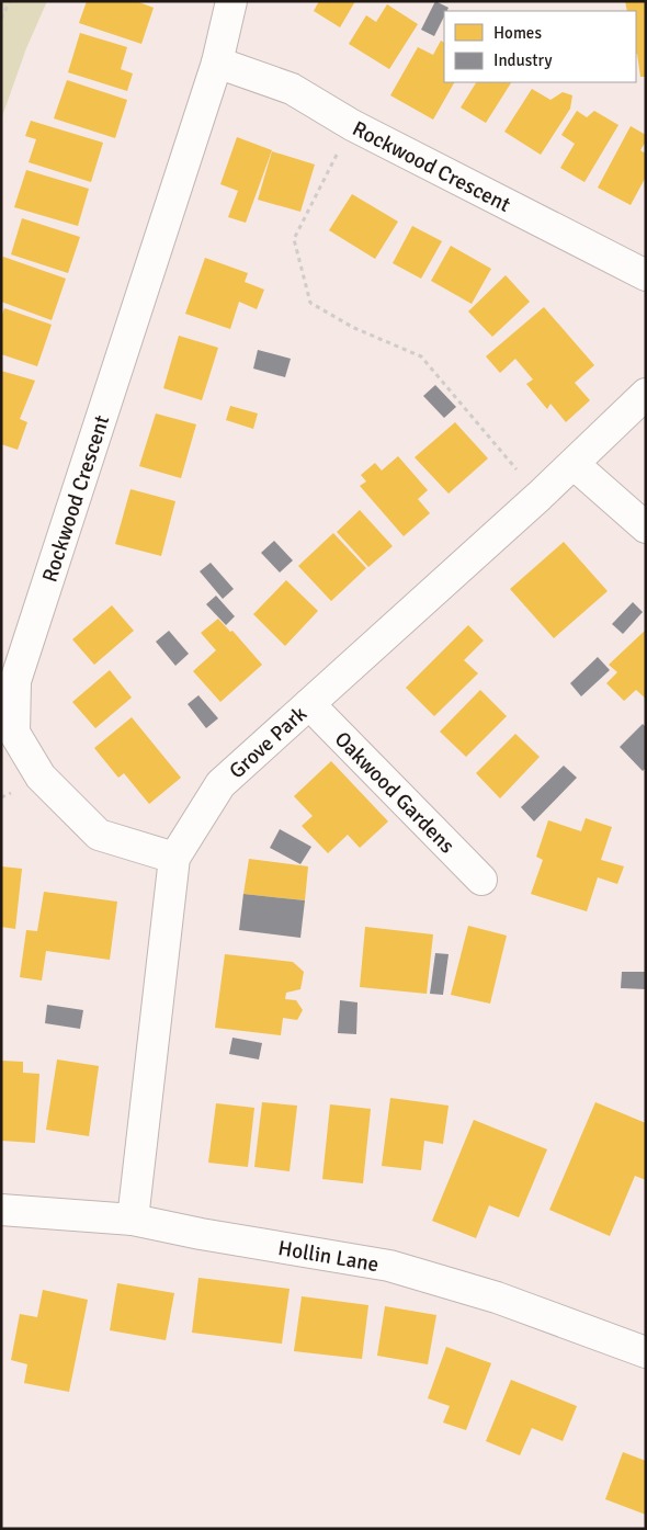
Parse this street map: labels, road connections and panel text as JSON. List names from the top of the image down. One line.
{"streets":{"street":["Rockwood Crescent","Grove Park","Oakwood Gardens","Hollin Lane"]},"crossings":[["Rockwood Crescent","Grove Park"],["Grove Park","Oakwood Gardens"],["Grove Park","Hollin Lane"]],"legend":["Homes","Industry"]}
